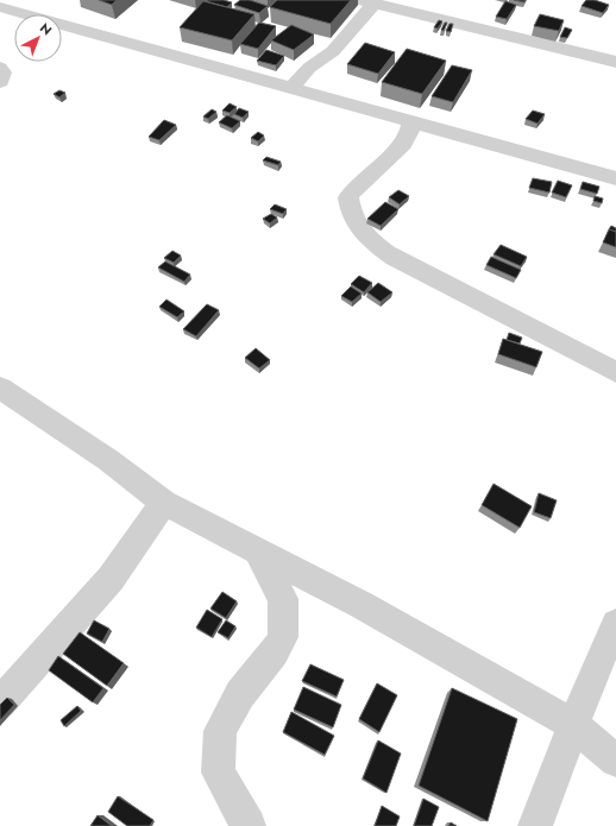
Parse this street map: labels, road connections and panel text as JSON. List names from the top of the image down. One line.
{"north":"top right"}
